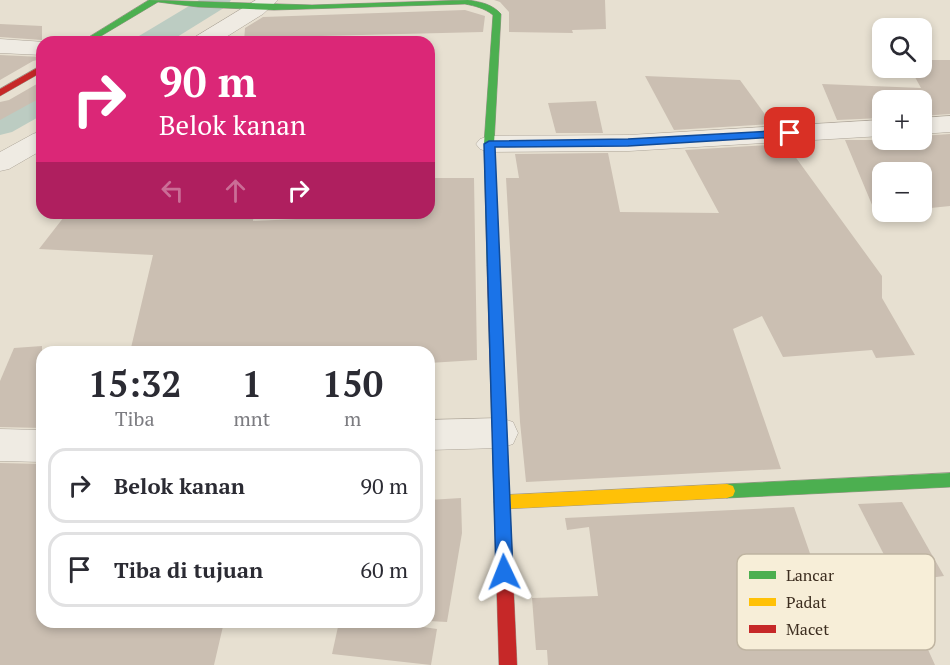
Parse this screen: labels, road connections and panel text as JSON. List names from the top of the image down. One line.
{"legend":["Lancar","Padat","Macet"],"page":{"map_buttons":["+","−"],"turn":["90 m","Belok kanan"],"eta":["15:32","Tiba","1","mnt","150","m"],"list":[{"name":"Belok kanan","value":"90 m"},{"name":"Tiba di tujuan","value":"60 m"}]}}
